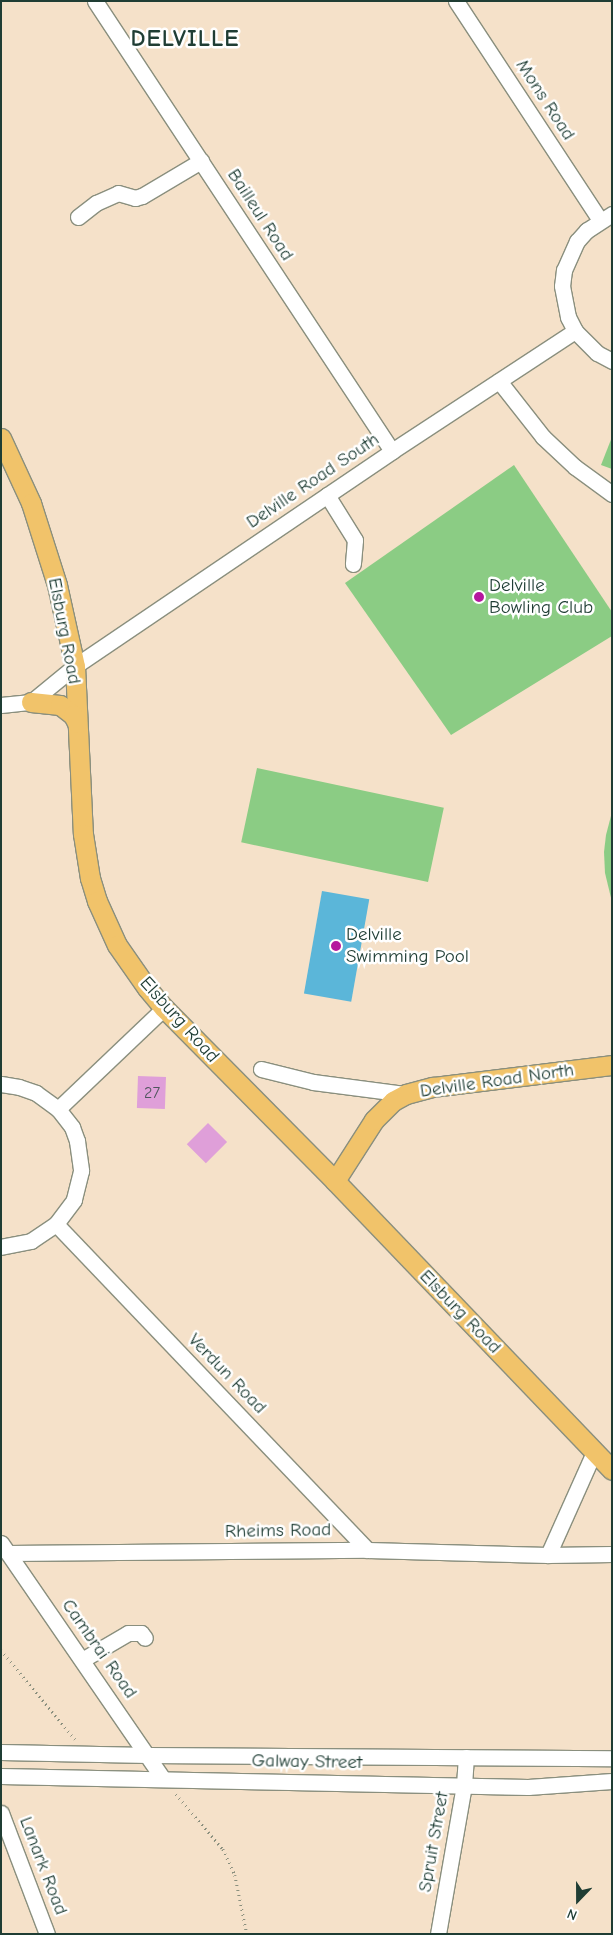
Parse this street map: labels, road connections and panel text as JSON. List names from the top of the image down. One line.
{"streets":{"main road":["Elsburg Road","Delville Road North"],"street":["Mons Road","Bailleul Road","Delville Road South","Verdun Road","Rheims Road","Cambrai Road","Galway Street","Spruit Street","Lanark Road"]},"crossings":[["Bailleul Road","Delville Road South"],["Delville Road South","Elsburg Road"],["Elsburg Road","Delville Road North"],["Verdun Road","Rheims Road"],["Rheims Road","Cambrai Road"],["Cambrai Road","Galway Street"],["Galway Street","Spruit Street"]],"districts":["DELVILLE"],"places":["Delville Bowling Club","Delville Swimming Pool"],"house_numbers":["27"],"north":"bottom"}
